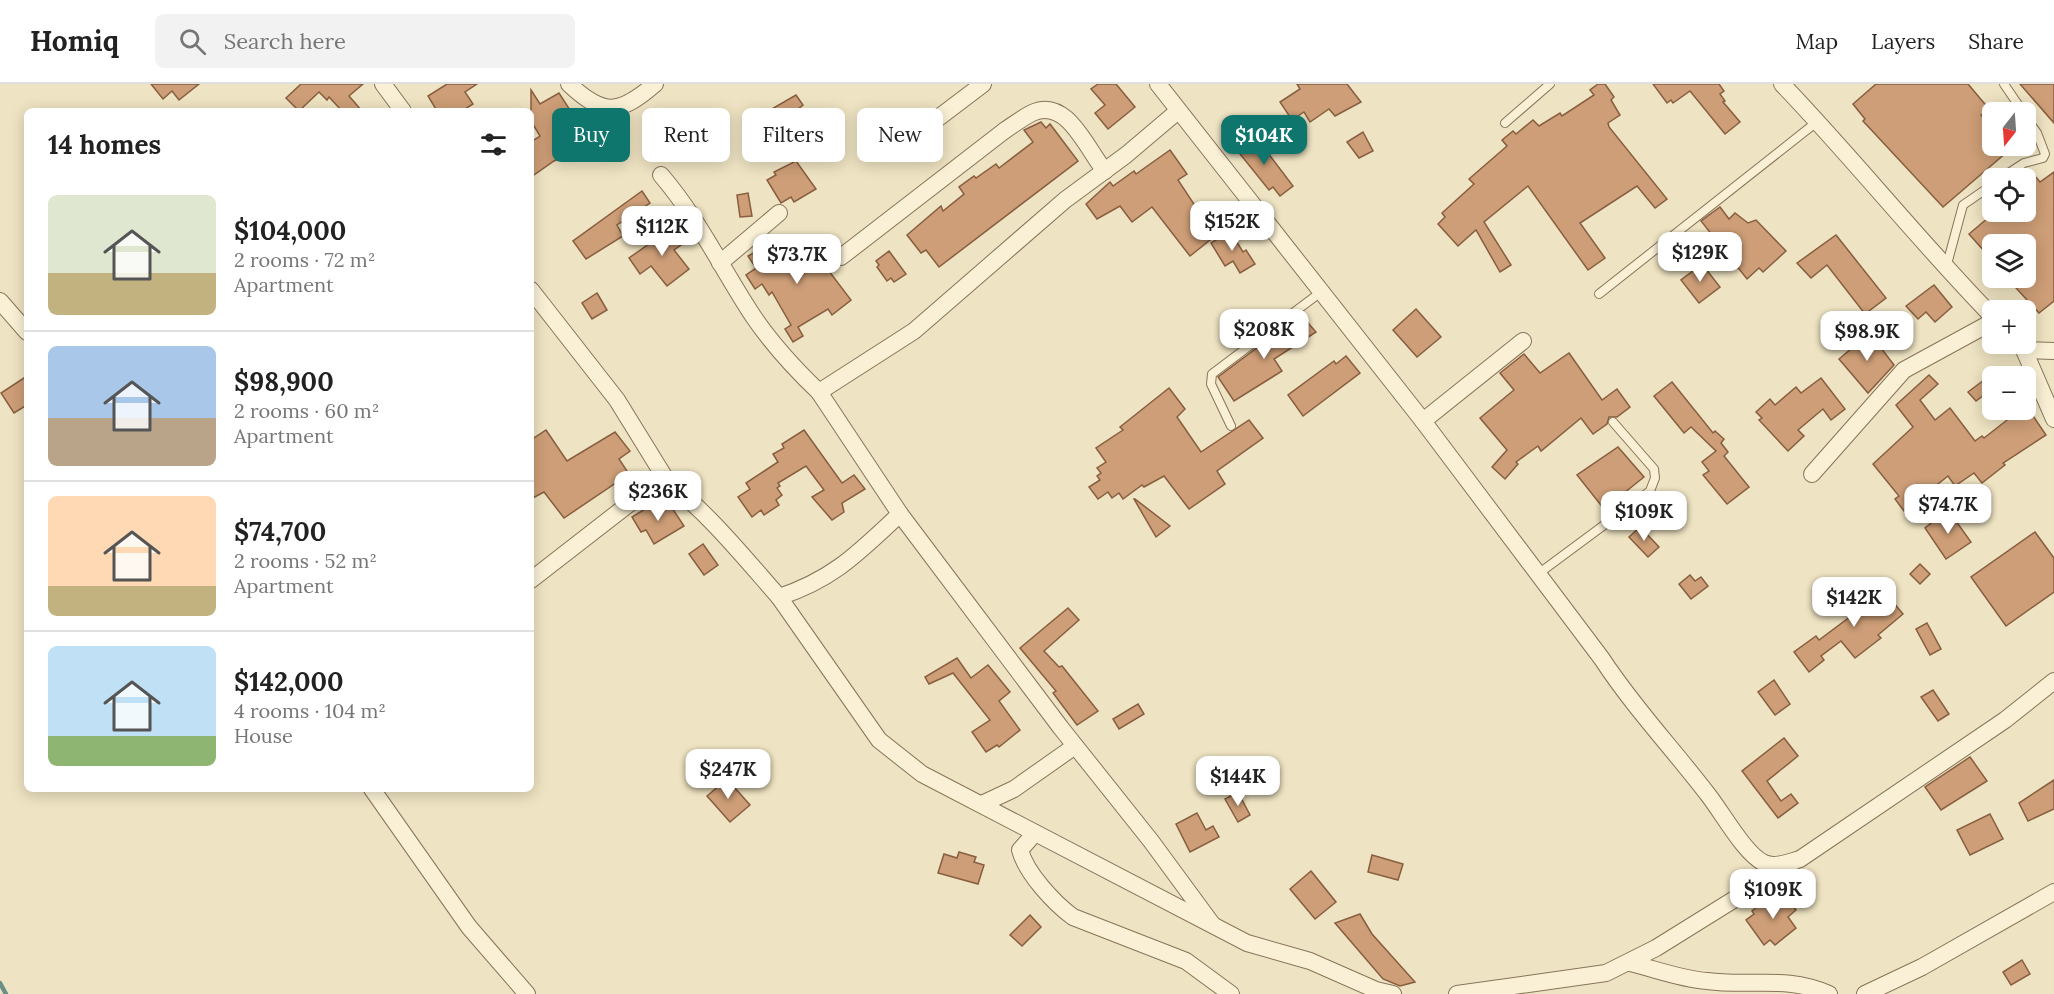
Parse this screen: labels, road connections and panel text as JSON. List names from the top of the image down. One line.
{"north":"bottom","page":{"header":"Homiq","search":"Search here","nav":["Map","Layers","Share"],"map_buttons":["+","−"],"chip":["Buy","Rent","Filters","New"],"heading":"14 homes","price":["$104K","$152K","$112K","$129K","$73.7K","$208K","$98.9K","$236K","$74.7K","$109K","$142K","$247K","$144K","$109K"],"list":[{"name":"$104,000","note":"2 rooms · 72 m² · Apartment"},{"name":"$98,900","note":"2 rooms · 60 m² · Apartment"},{"name":"$74,700","note":"2 rooms · 52 m² · Apartment"},{"name":"$142,000","note":"4 rooms · 104 m² · House"}]}}
